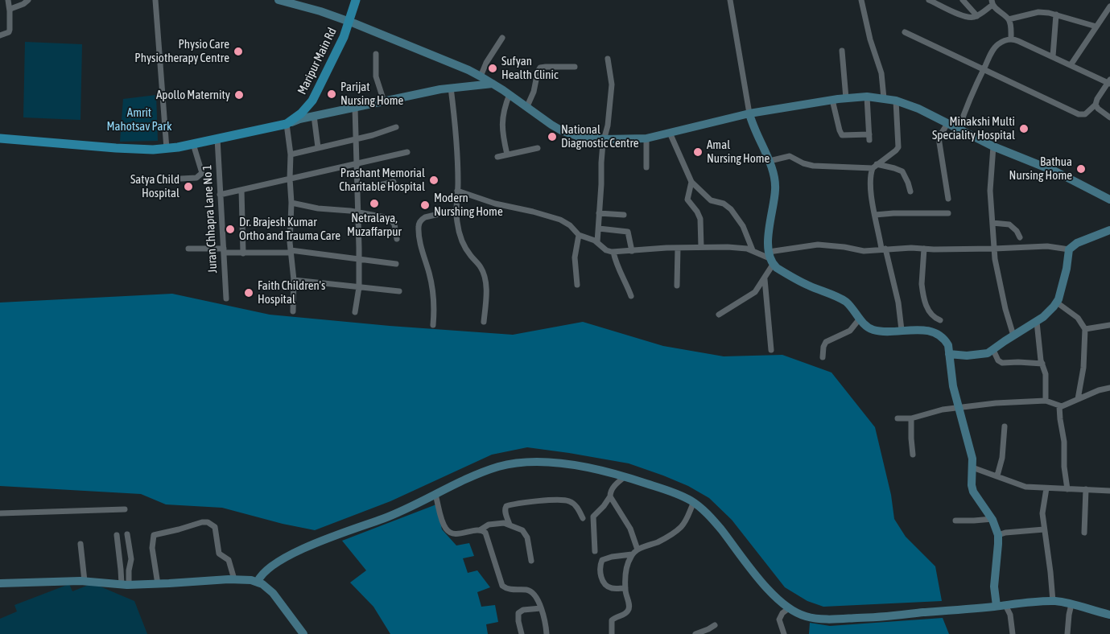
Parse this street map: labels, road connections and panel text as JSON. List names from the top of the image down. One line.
{"streets":{"main road":["Maripur Main Rd"],"street":["Juran Chhapra Lane No 1"]},"parks":["Amrit Mahotsav Park"],"places":["Physio Care Physiotherapy Centre","Sufyan Health Clinic","Parijat Nursing Home","Apollo Maternity","Minakshi Multi Speciality Hospital","National Diagnostic Centre","Amal Nursing Home","Bathua Nursing Home","Prashant Memorial Charitable Hospital","Satya Child Hospital","Netralaya, Muzaffarpur","Modern Nurshing Home","Dr. Brajesh Kumar Ortho and Trauma Care","Faith Children's Hospital"]}
